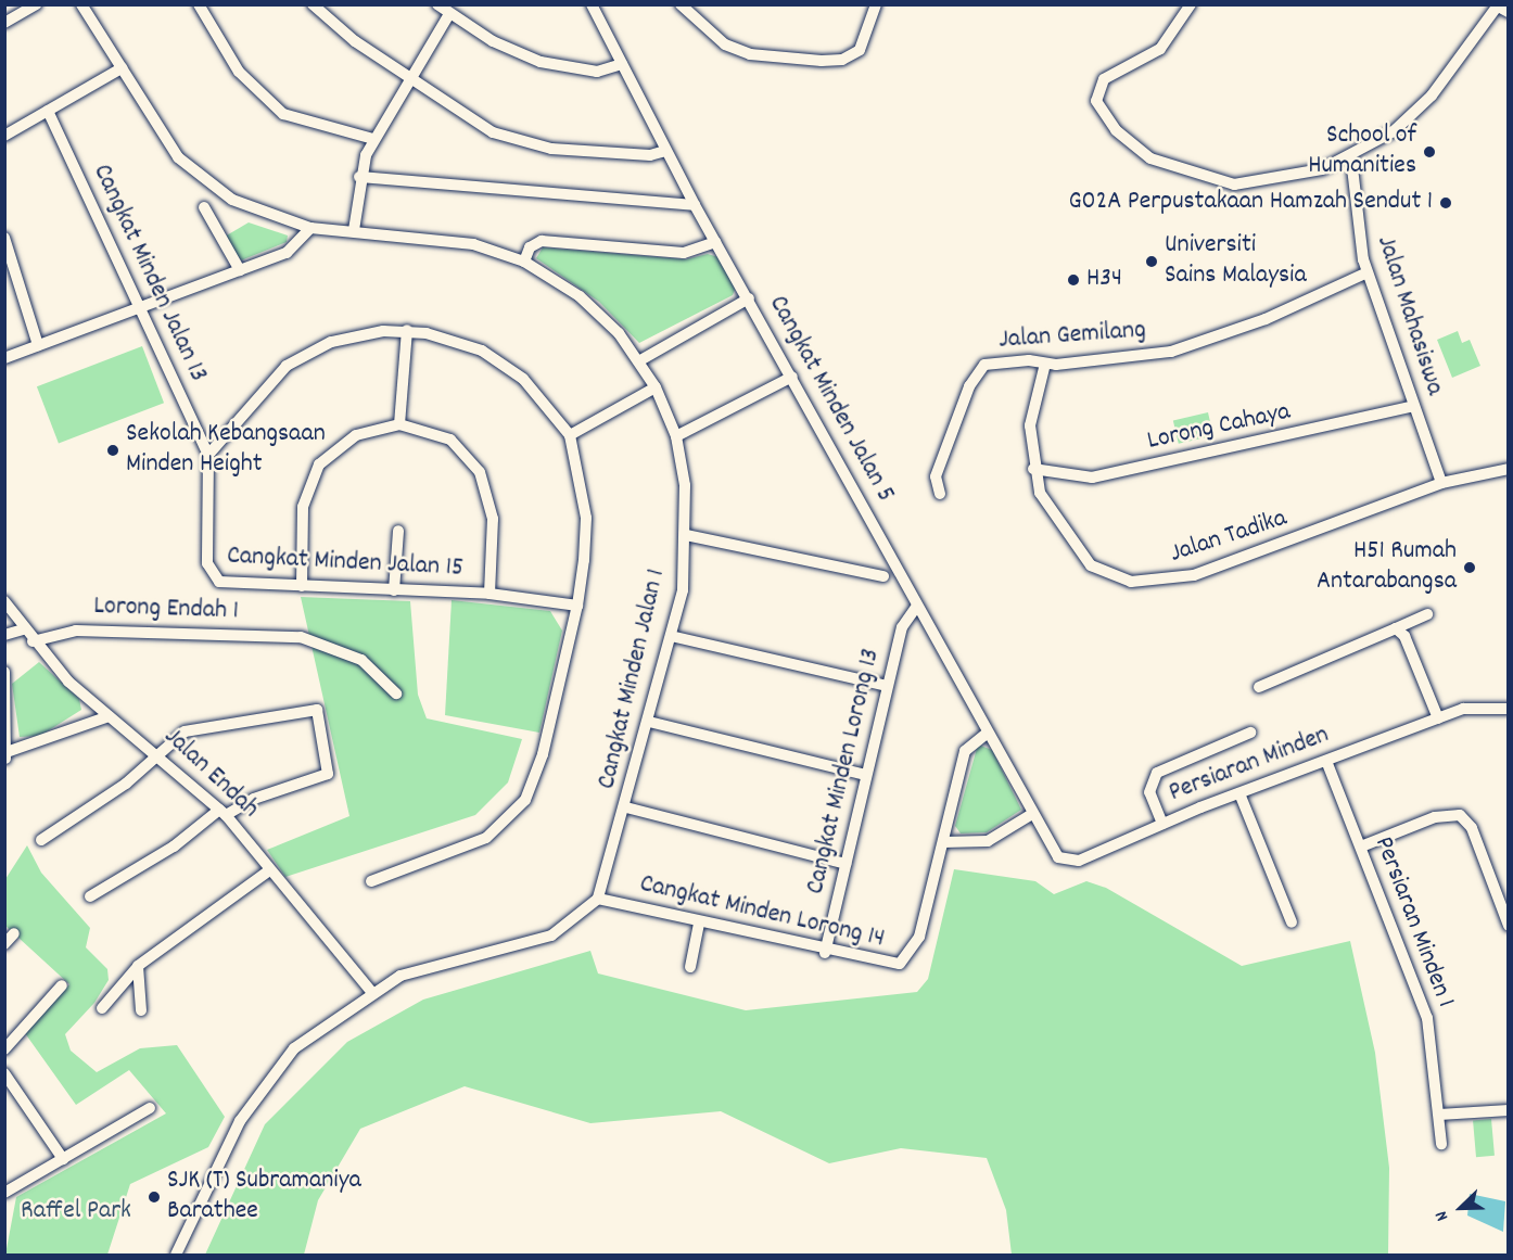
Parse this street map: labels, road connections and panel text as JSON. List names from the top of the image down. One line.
{"streets":{"street":["Cangkat Minden Jalan 13","Jalan Mahasiswa","Jalan Gemilang","Cangkat Minden Jalan 5","Lorong Cahaya","Jalan Tadika","Cangkat Minden Jalan 15","Lorong Endah 1","Cangkat Minden Jalan 1","Persiaran Minden","Cangkat Minden Lorong 13","Jalan Endah","Cangkat Minden Lorong 14","Persiaran Minden 1"]},"crossings":[["Cangkat Minden Jalan 13","Cangkat Minden Jalan 15"],["Jalan Mahasiswa","Jalan Gemilang"],["Jalan Mahasiswa","Lorong Cahaya"],["Jalan Mahasiswa","Jalan Tadika"],["Jalan Gemilang","Jalan Tadika"],["Cangkat Minden Jalan 5","Persiaran Minden"],["Cangkat Minden Jalan 5","Cangkat Minden Lorong 13"],["Cangkat Minden Jalan 5","Cangkat Minden Lorong 14"],["Lorong Cahaya","Jalan Tadika"],["Lorong Endah 1","Jalan Endah"],["Cangkat Minden Jalan 1","Cangkat Minden Lorong 14"],["Persiaran Minden","Persiaran Minden 1"],["Cangkat Minden Lorong 13","Cangkat Minden Lorong 14"]],"parks":["Raffel Park"],"places":["School of Humanities","G02A Perpustakaan Hamzah Sendut 1","Universiti Sains Malaysia","H34","Sekolah Kebangsaan Minden Height","H51 Rumah Antarabangsa","SJK (T) Subramaniya Barathee"],"north":"bottom left"}
